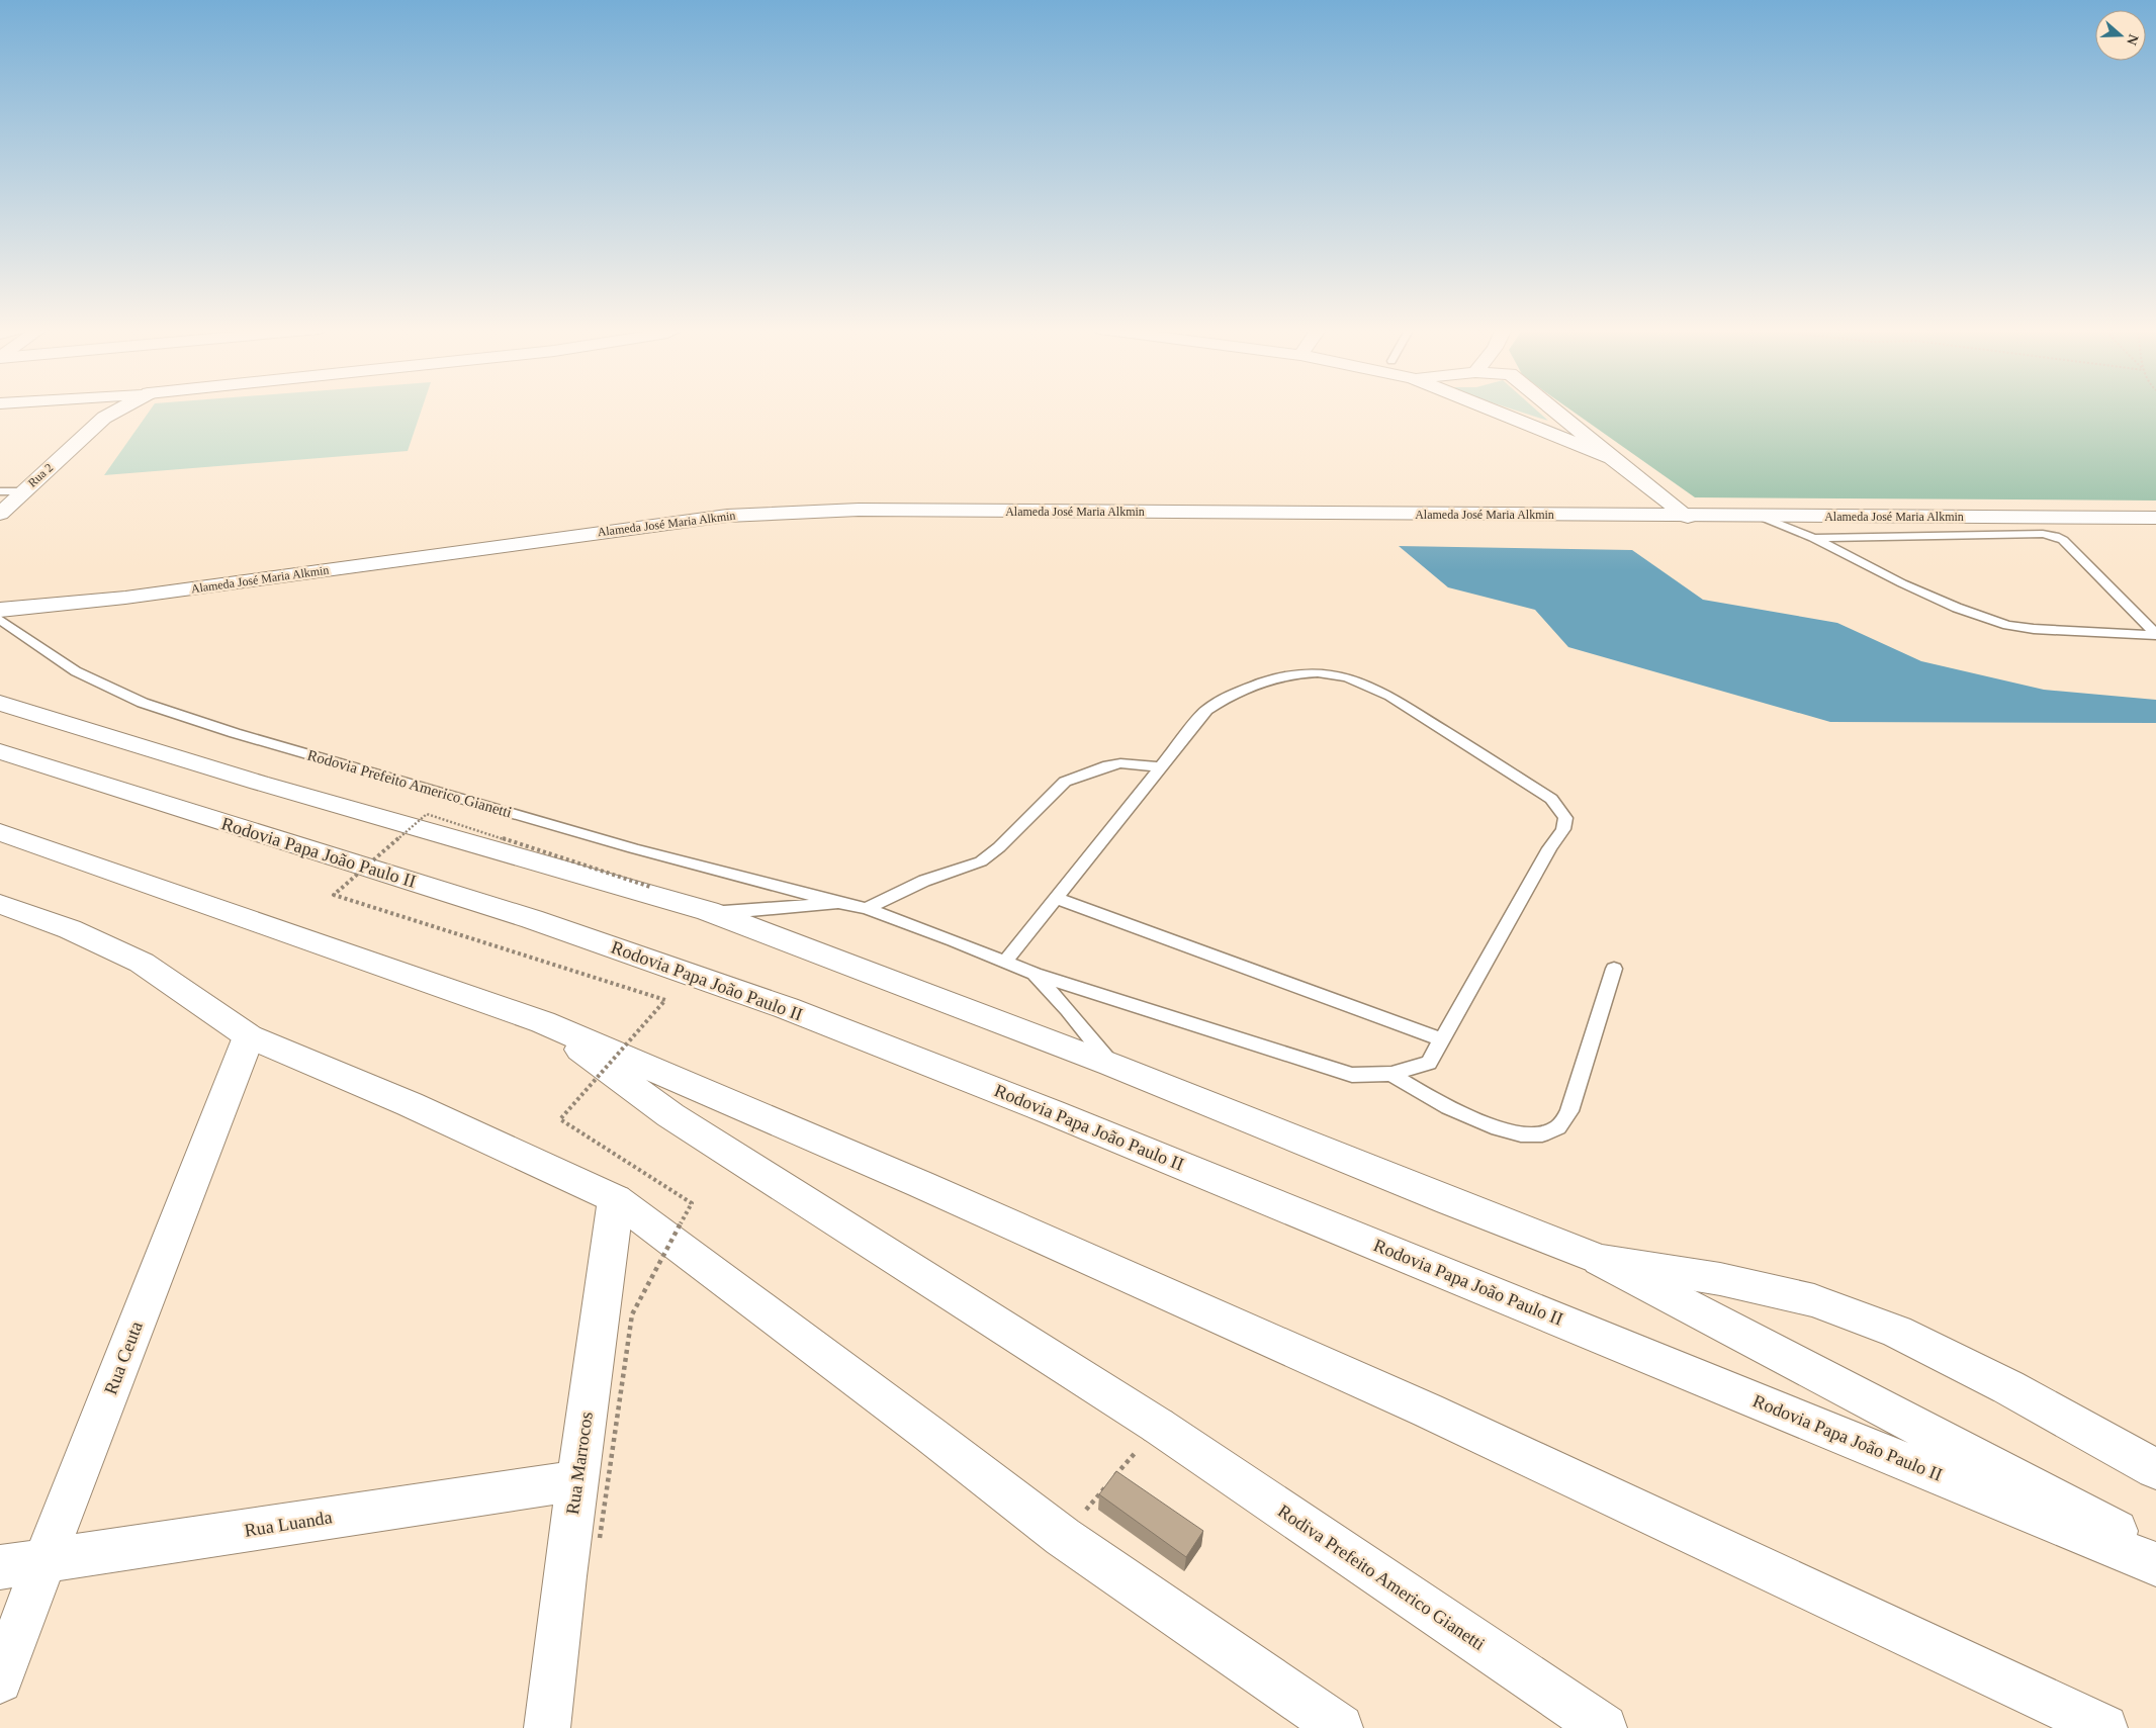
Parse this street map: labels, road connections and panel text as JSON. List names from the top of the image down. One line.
{"streets":{"main road":["Rua 2","Alameda José Maria Alkmin","Rodovia Papa João Paulo II","Rua Ceuta","Rua Marrocos","Rua Luanda","Rodiva Prefeito Americo Gianetti"],"lane":["Rodovia Prefeito Americo Gianetti"]},"crossings":[["Rua Ceuta","Rua Luanda"],["Rua Marrocos","Rua Luanda"]],"north":"right"}
